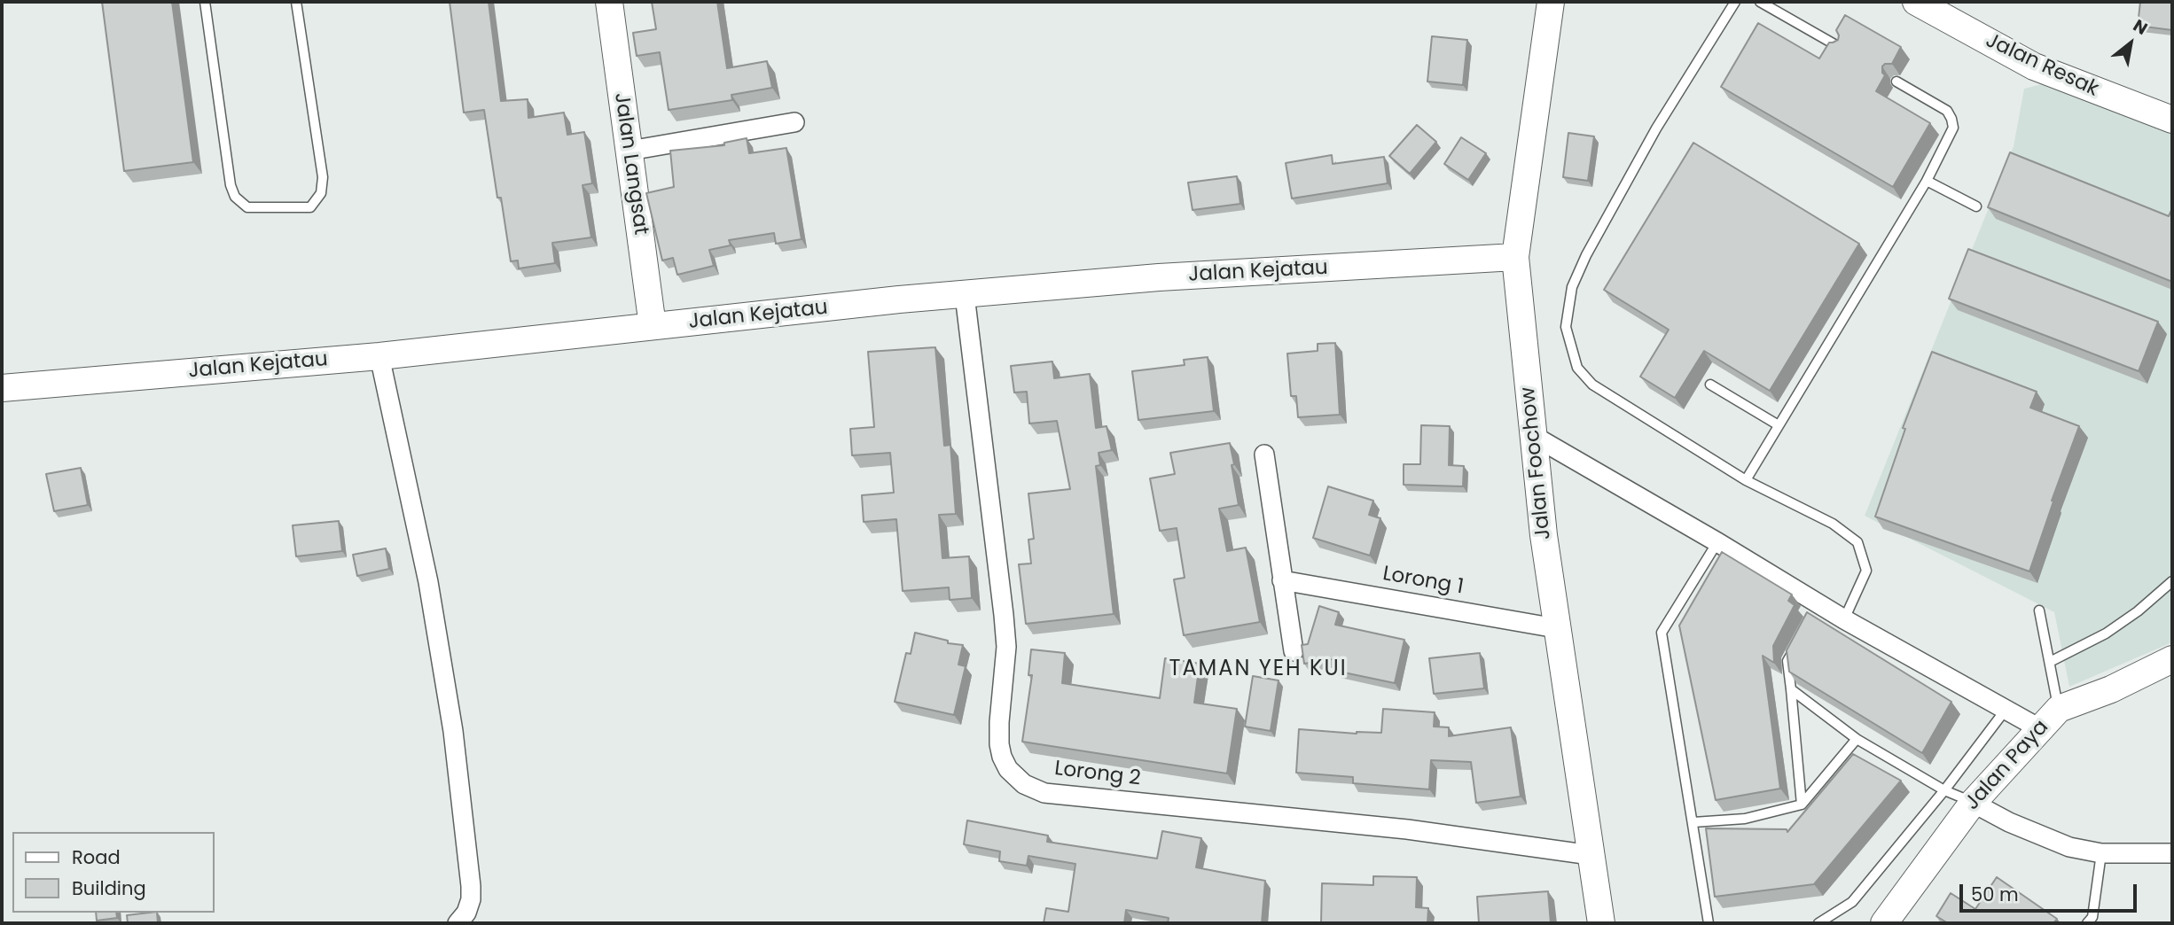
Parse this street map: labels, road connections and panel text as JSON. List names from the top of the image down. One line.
{"streets":{"main road":["Jalan Resak","Jalan Langsat","Jalan Kejatau","Jalan Foochow","Jalan Paya"],"street":["Lorong 1","Lorong 2"]},"crossings":[["Jalan Langsat","Jalan Kejatau"],["Jalan Kejatau","Jalan Foochow"],["Jalan Kejatau","Lorong 2"],["Jalan Foochow","Lorong 1"],["Jalan Foochow","Lorong 2"]],"districts":["TAMAN YEH KUI"],"legend":["Road","Building"],"scale_bar":"50 m","north":"top right"}
